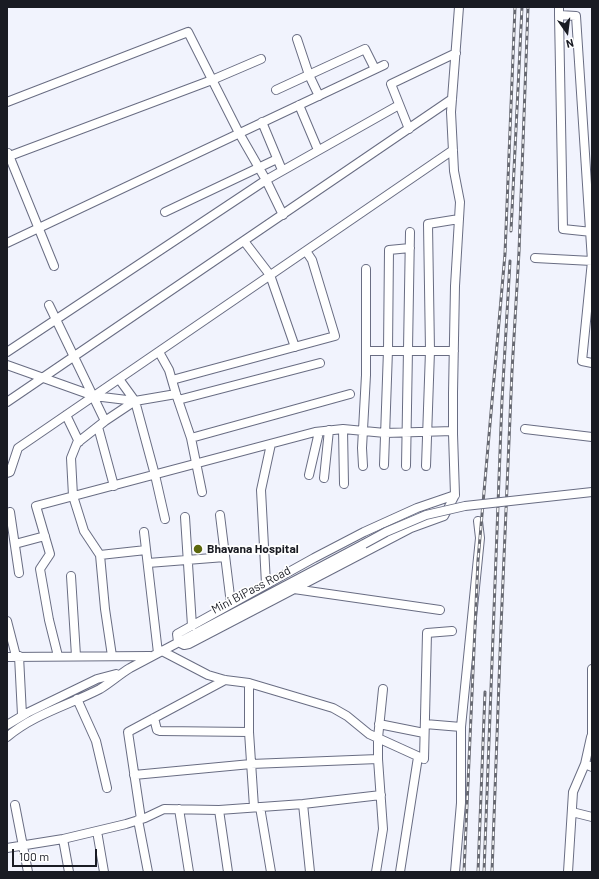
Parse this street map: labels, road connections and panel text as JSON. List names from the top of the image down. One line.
{"streets":{"street":["Mini BiPass Road"]},"places":["Bhavana Hospital"],"scale_bar":"100 m","north":"bottom"}
